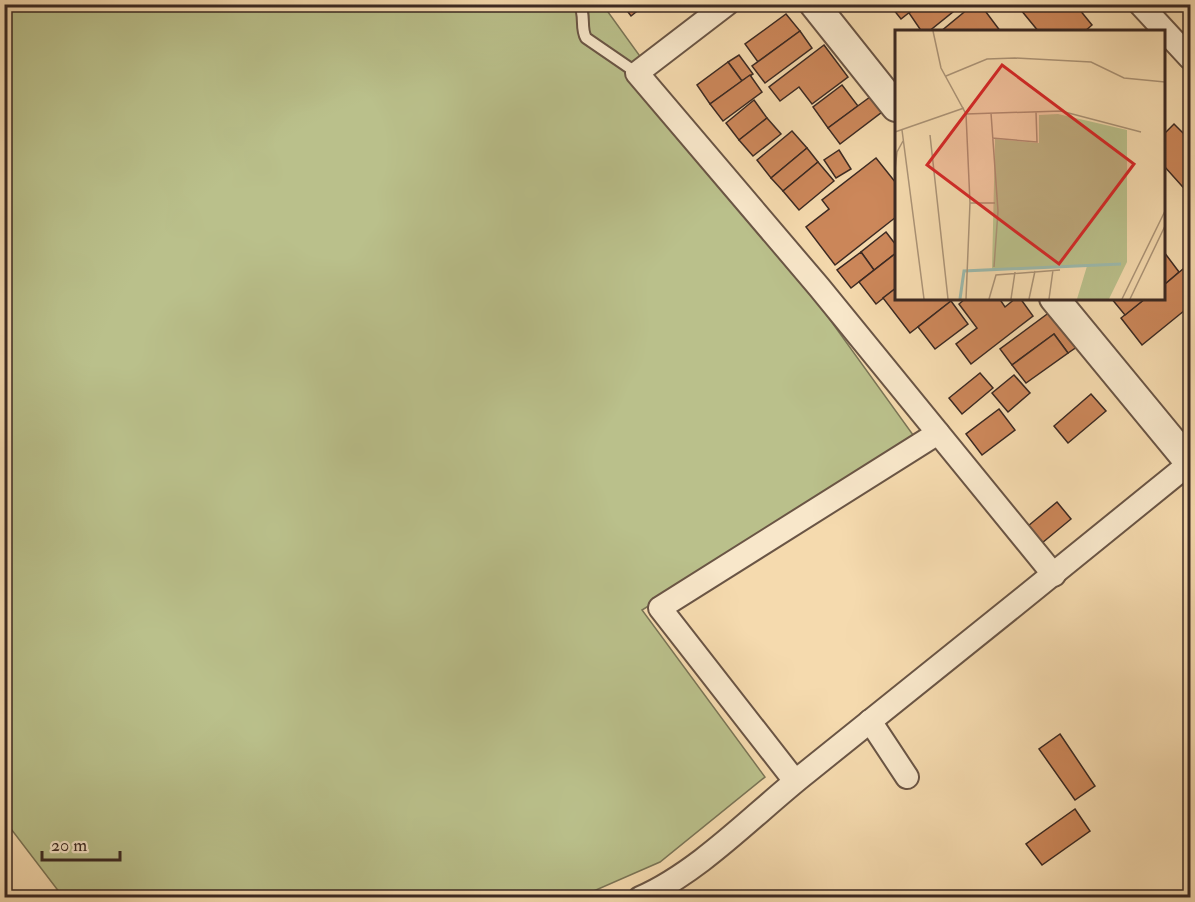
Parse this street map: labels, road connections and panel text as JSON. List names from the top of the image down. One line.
{"scale_bar":"20 m"}
